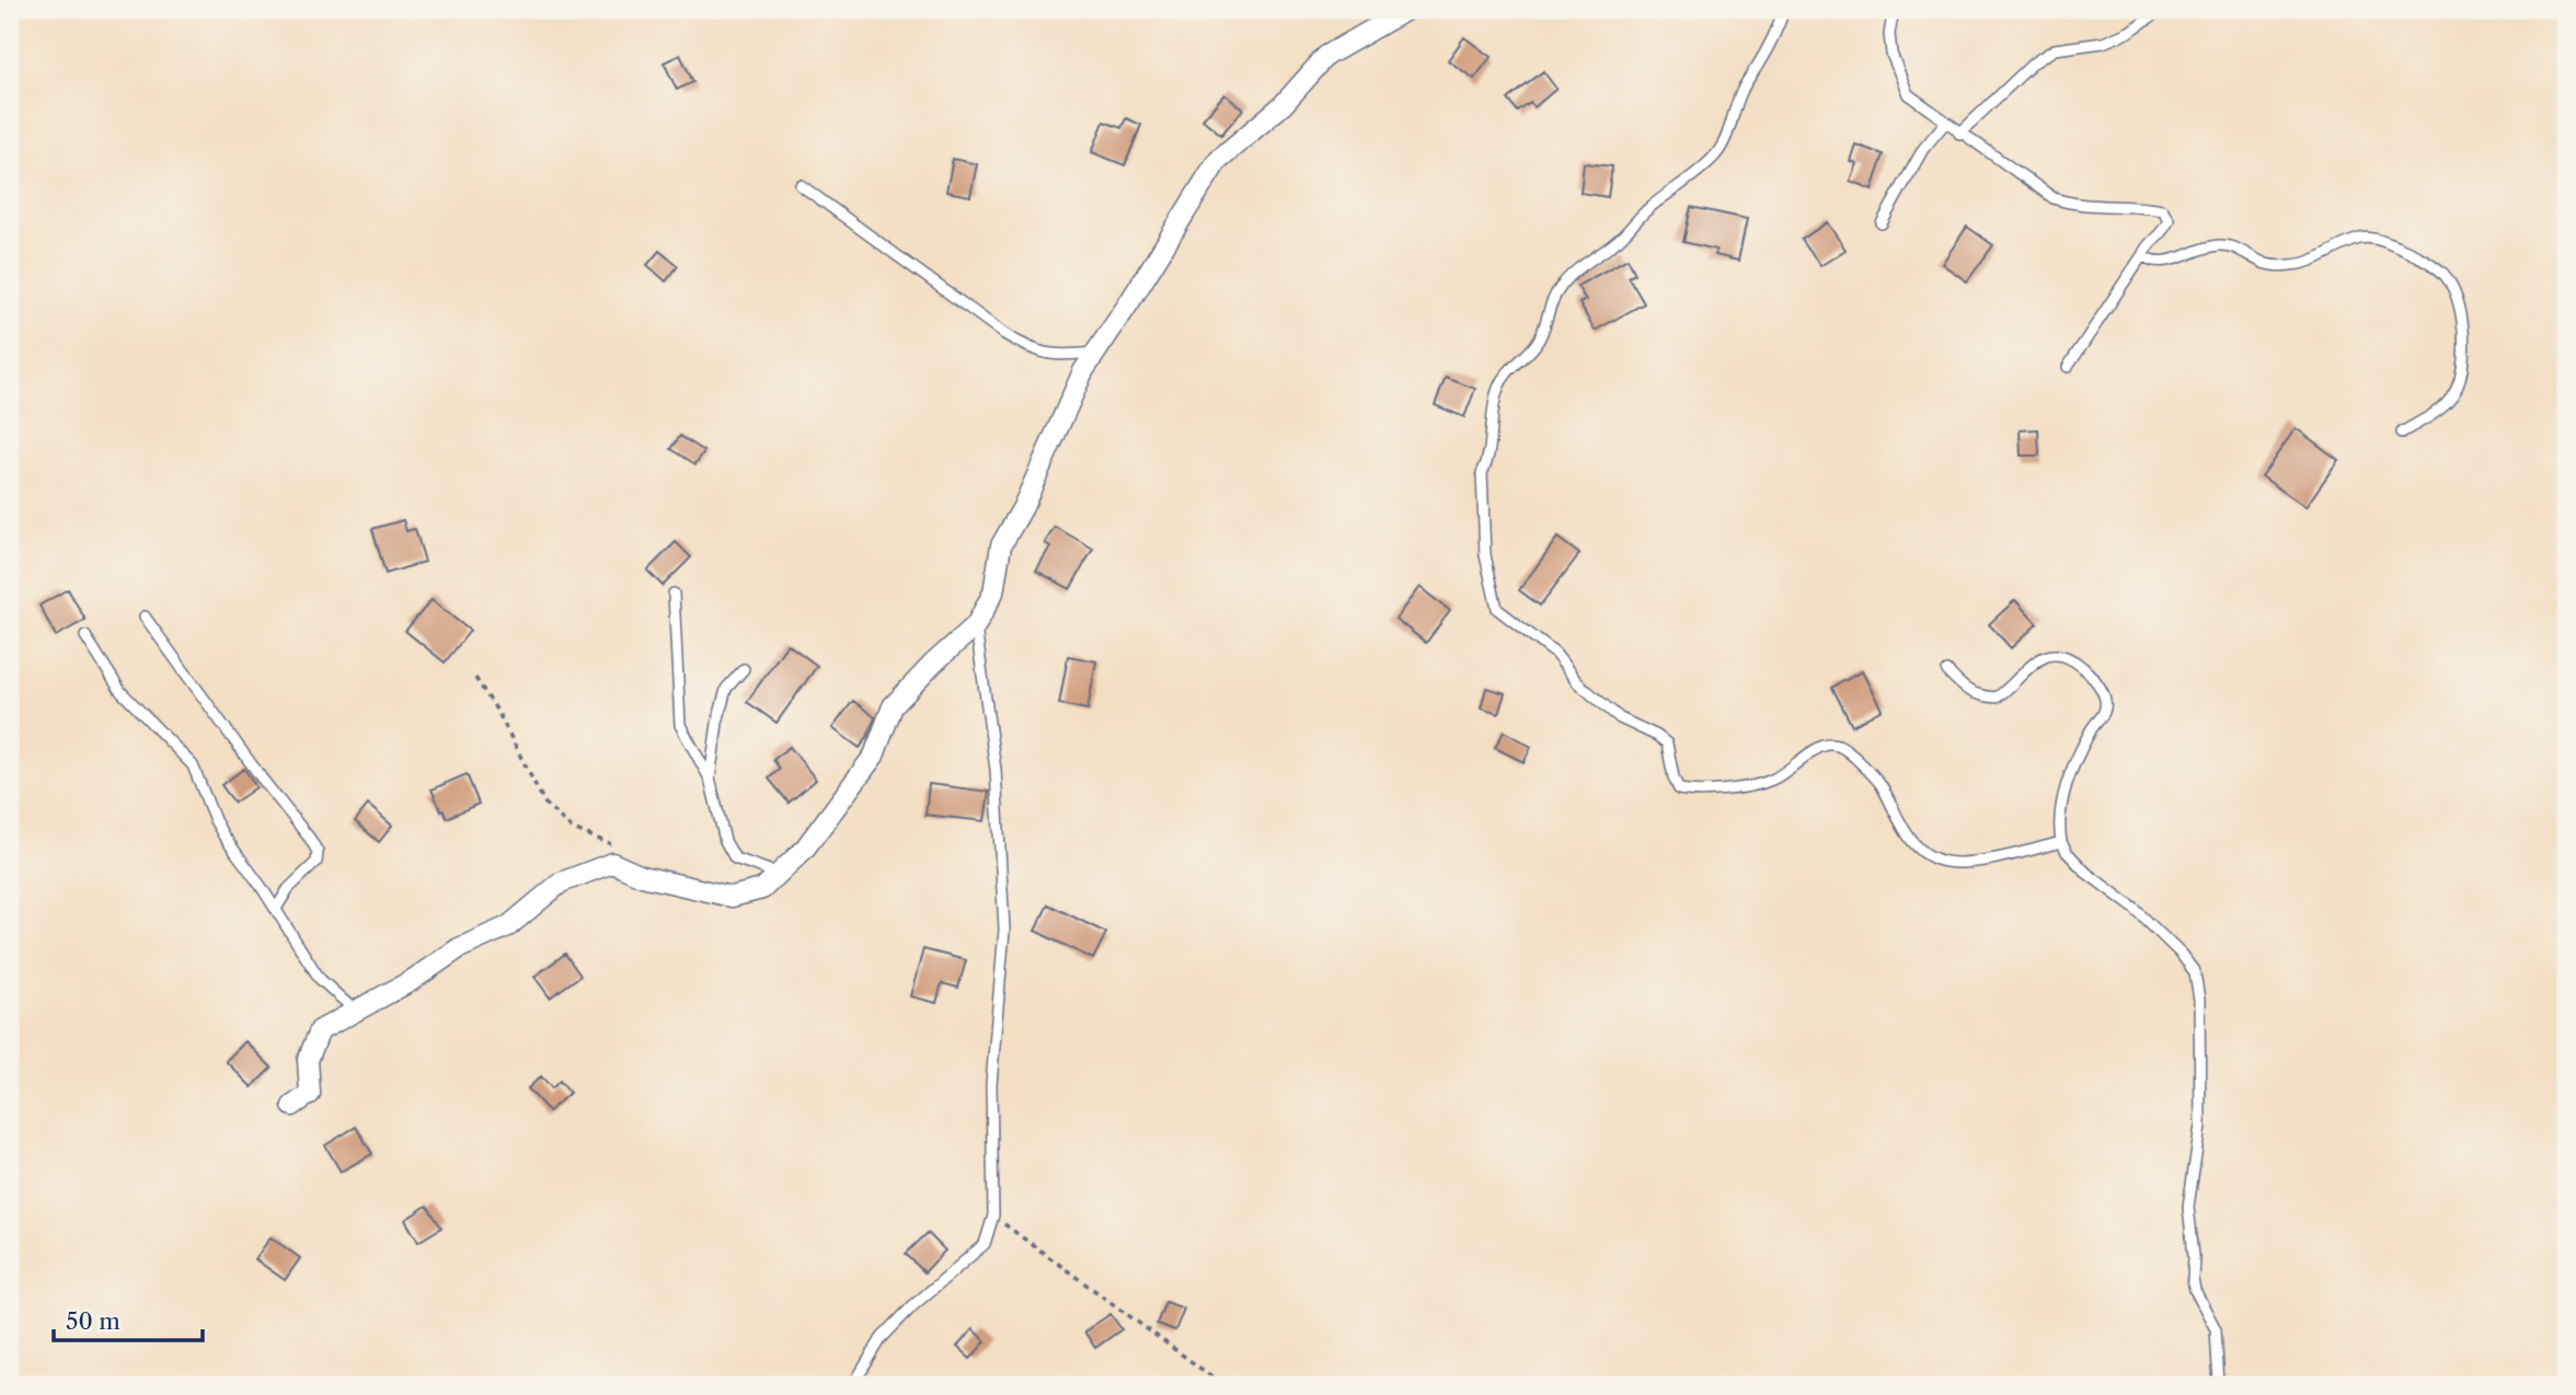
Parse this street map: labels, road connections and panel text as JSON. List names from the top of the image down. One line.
{"scale_bar":"50 m"}
